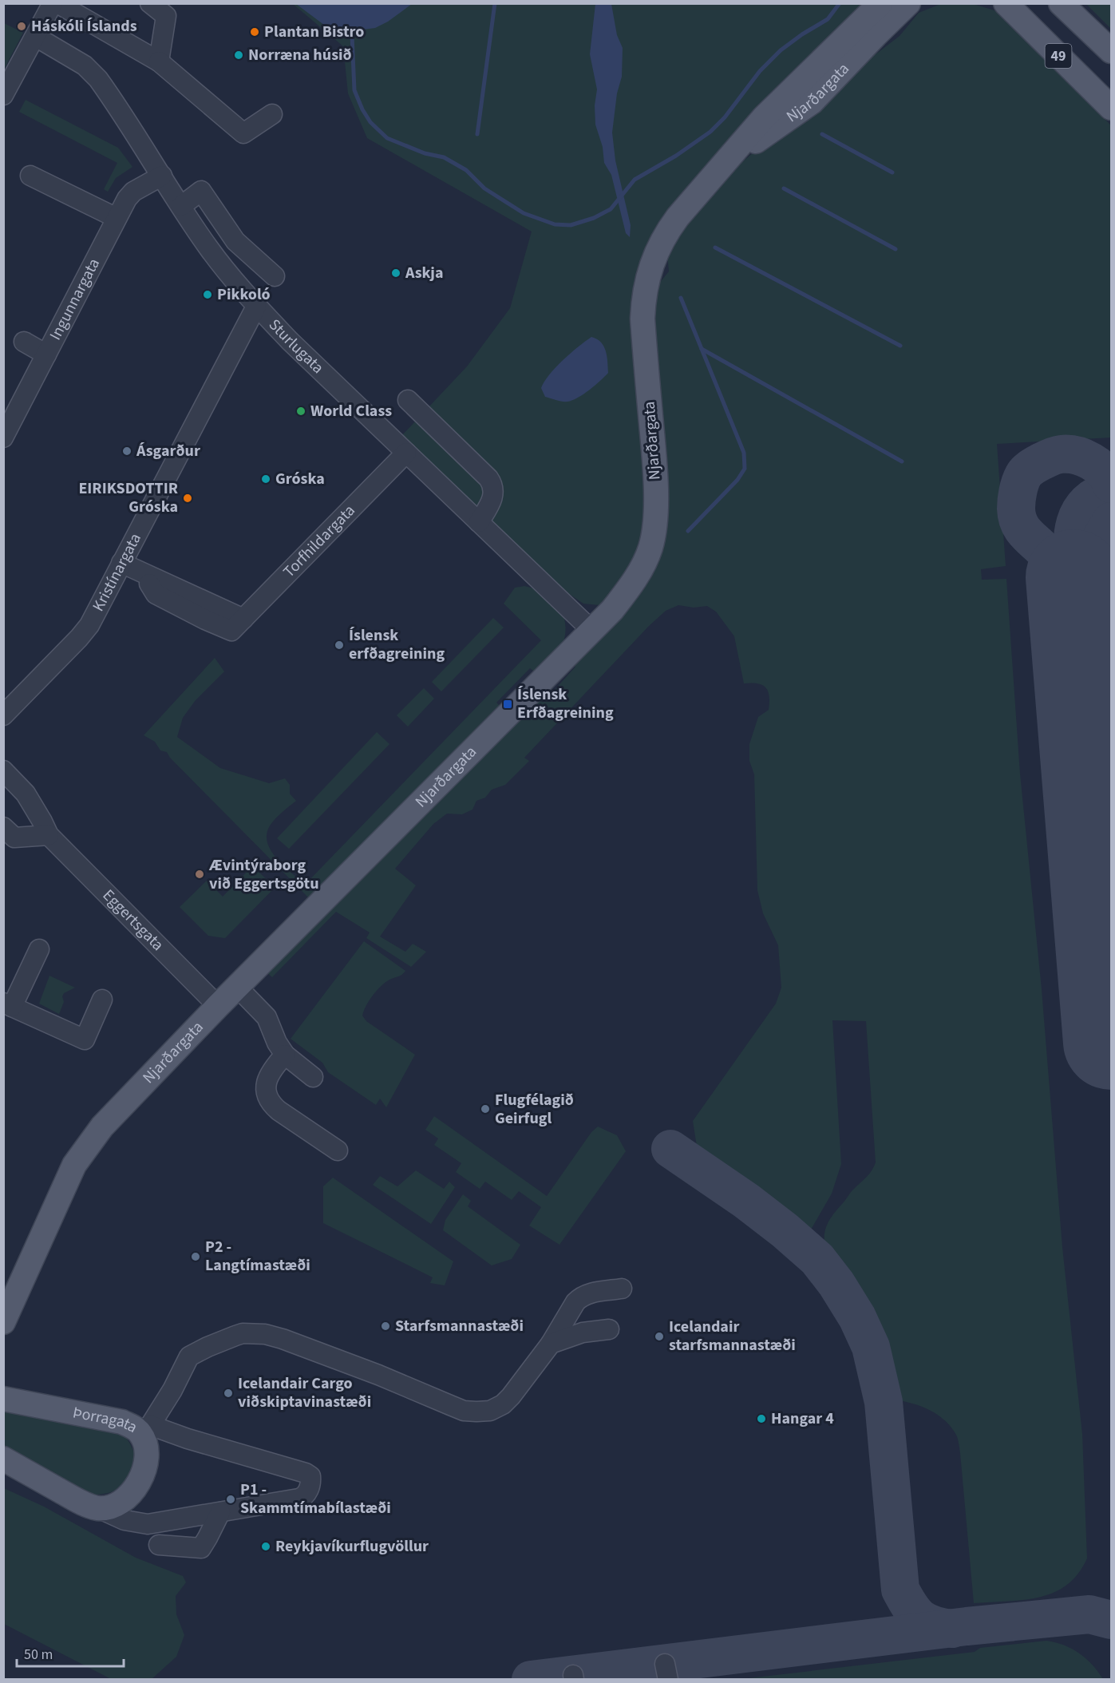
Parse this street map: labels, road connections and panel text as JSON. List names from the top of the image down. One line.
{"streets":{"main road":["49","Njarðargata","Þorragata"],"street":["Ingunnargata","Sturlugata","Torfhildargata","Kristínargata","Eggertsgata"]},"crossings":[["Njarðargata","Sturlugata"],["Njarðargata","Eggertsgata"],["Ingunnargata","Sturlugata"],["Sturlugata","Torfhildargata"],["Sturlugata","Kristínargata"]],"places":{"other":["Háskóli Íslands","Plantan Bistro","Norræna húsið","Askja","Pikkoló","World Class","Ásgarður","Gróska","EIRIKSDOTTIR Gróska","Íslensk erfðagreining","Ævintýraborg við Eggertsgötu","Flugfélagið Geirfugl","P2 - Langtímastæði","Starfsmannastæði","Icelandair starfsmannastæði","Icelandair Cargo viðskiptavinastæði","Hangar 4","P1 - Skammtímabílastæði","Reykjavíkurflugvöllur"],"transit":["Íslensk Erfðagreining"]},"scale_bar":"50 m"}
